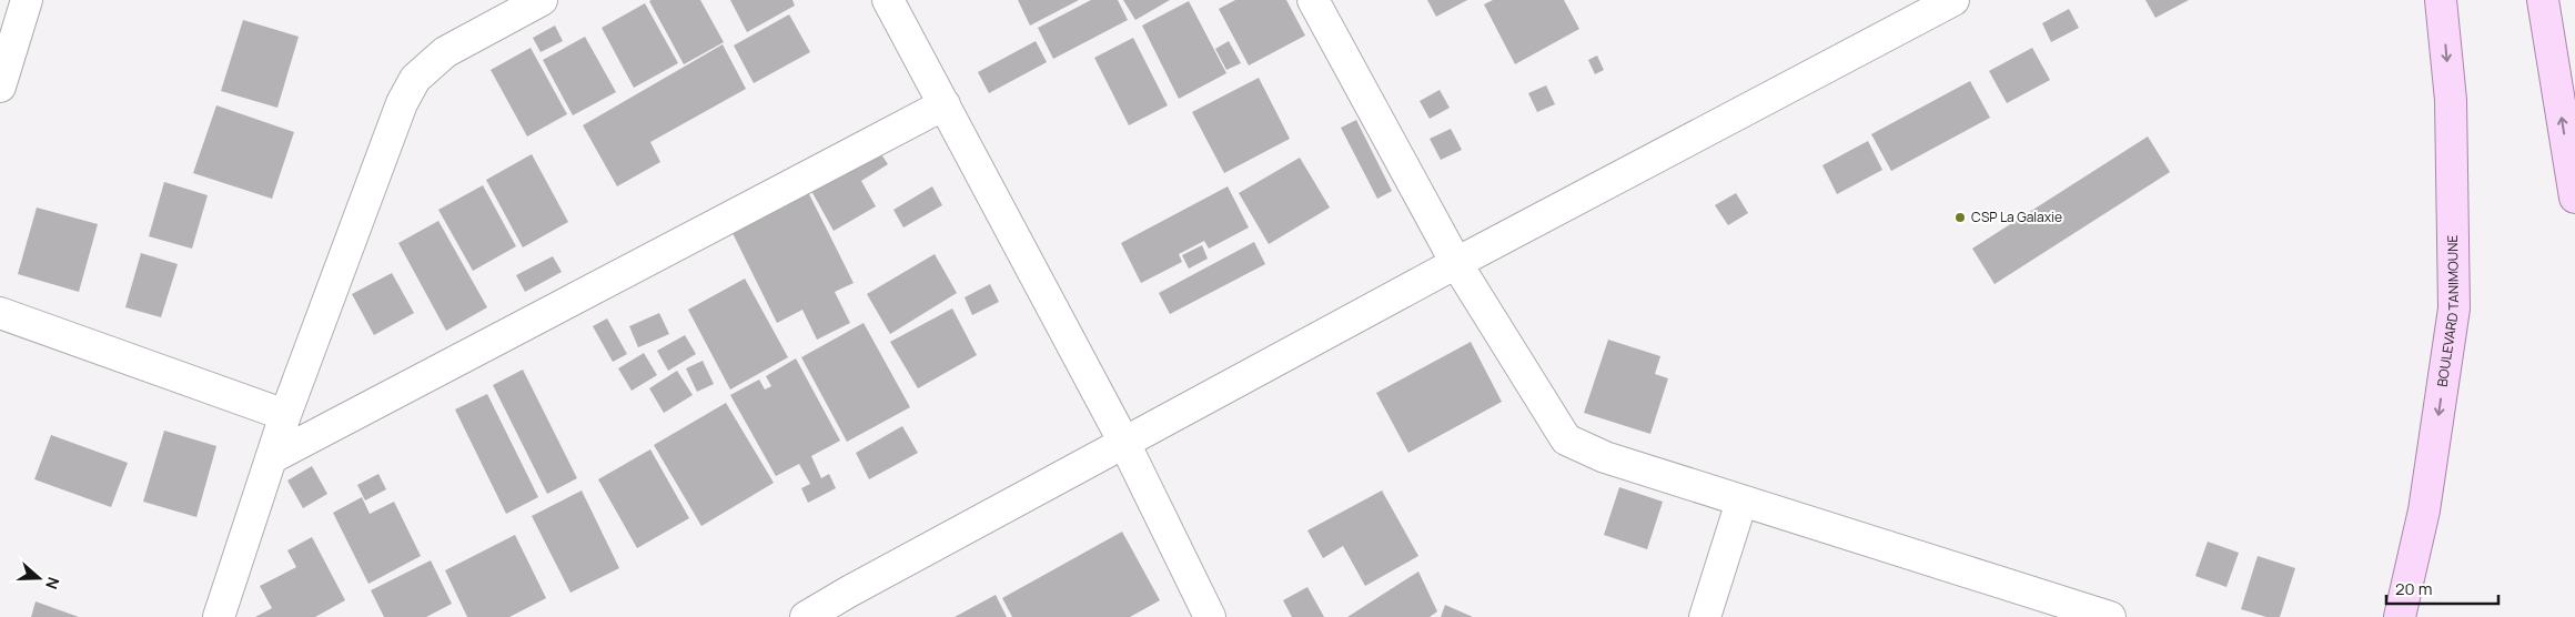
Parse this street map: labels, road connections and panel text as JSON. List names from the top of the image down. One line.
{"streets":{"main road":["BOULEVARD TANIMOUNE"]},"places":["CSP La Galaxie"],"scale_bar":"20 m","north":"right"}
